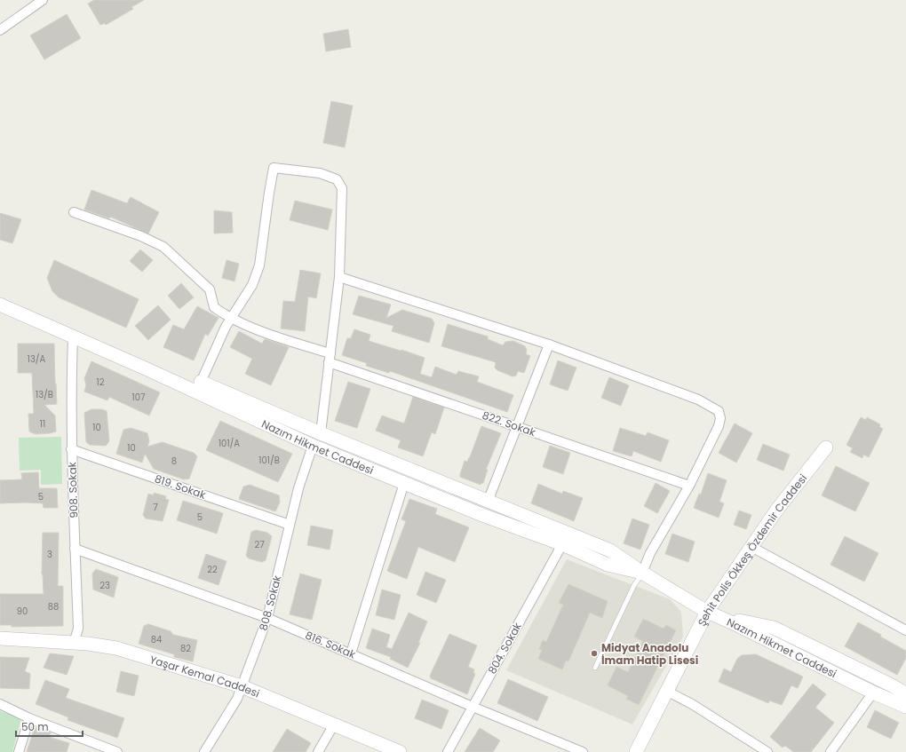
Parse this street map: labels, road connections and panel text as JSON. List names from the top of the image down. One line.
{"streets":{"street":["822. Sokak","Nazım Hikmet Caddesi","819. Sokak","908. Sokak","Şehit Polis Ökkeş Özdemir Caddesi","808. Sokak","816. Sokak","804. Sokak","Yaşar Kemal Caddesi"]},"crossings":[["Nazım Hikmet Caddesi","908. Sokak"],["Nazım Hikmet Caddesi","Şehit Polis Ökkeş Özdemir Caddesi"],["Nazım Hikmet Caddesi","808. Sokak"],["Nazım Hikmet Caddesi","804. Sokak"],["819. Sokak","908. Sokak"],["819. Sokak","808. Sokak"],["908. Sokak","816. Sokak"],["908. Sokak","Yaşar Kemal Caddesi"],["808. Sokak","816. Sokak"],["808. Sokak","Yaşar Kemal Caddesi"],["816. Sokak","804. Sokak"]],"places":["Midyat Anadolu İmam Hatip Lisesi"],"house_numbers":["13/A","12","13/B","107","11","10","101/A","10","101/B","8","5","7","5","27","3","22","23","88","90","84","82"],"scale_bar":"50 m"}
